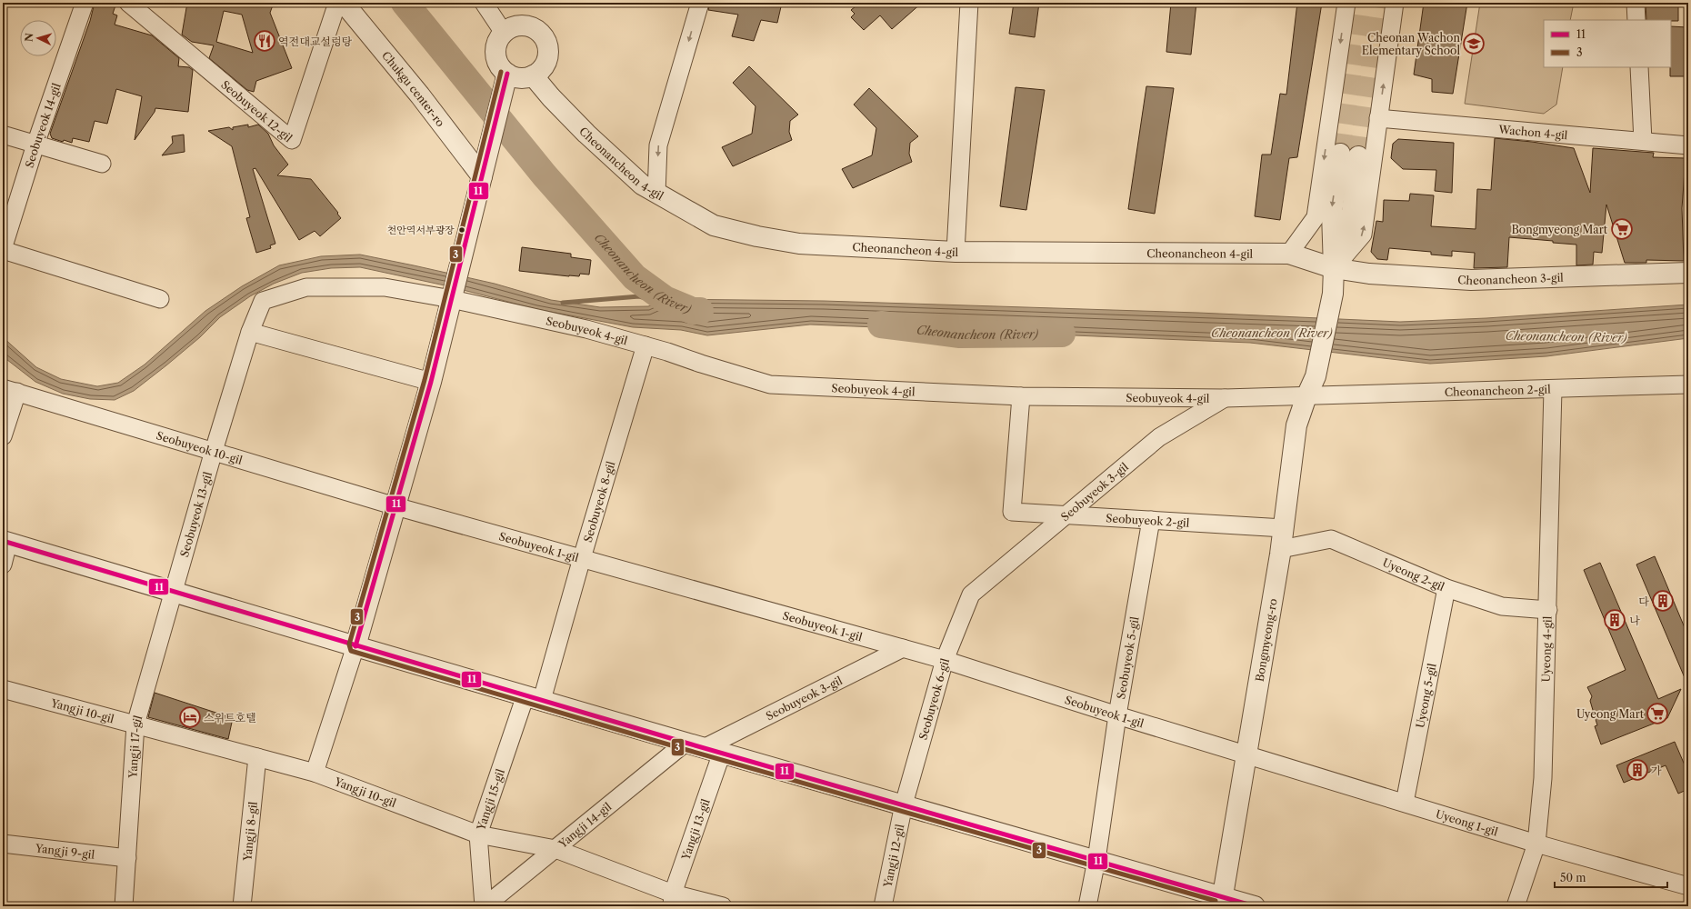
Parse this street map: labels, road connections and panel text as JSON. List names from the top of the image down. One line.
{"streets":{"street":["Chukgu center-ro","Seobuyeok 12-gil","Seobuyeok 14-gil","Wachon 4-gil","Cheonancheon 4-gil","Cheonancheon 3-gil","Seobuyeok 4-gil","Cheonancheon 2-gil","Seobuyeok 10-gil","Seobuyeok 3-gil","Seobuyeok 8-gil","Seobuyeok 13-gil","Seobuyeok 2-gil","Seobuyeok 1-gil","Uyeong 2-gil","Bongmyeong-ro","Uyeong 4-gil","Seobuyeok 5-gil","Uyeong 5-gil","Seobuyeok 6-gil","Yangji 10-gil","Yangji 17-gil","Yangji 15-gil","Uyeong 1-gil","Yangji 14-gil","Yangji 13-gil","Yangji 8-gil","Yangji 9-gil","Yangji 12-gil"]},"crossings":[["Cheonancheon 4-gil","Cheonancheon 3-gil"],["Cheonancheon 4-gil","Bongmyeong-ro"],["Cheonancheon 3-gil","Bongmyeong-ro"],["Seobuyeok 4-gil","Cheonancheon 2-gil"],["Seobuyeok 4-gil","Seobuyeok 3-gil"],["Seobuyeok 4-gil","Seobuyeok 8-gil"],["Seobuyeok 4-gil","Seobuyeok 13-gil"],["Seobuyeok 4-gil","Seobuyeok 2-gil"],["Seobuyeok 4-gil","Bongmyeong-ro"],["Cheonancheon 2-gil","Bongmyeong-ro"],["Cheonancheon 2-gil","Uyeong 4-gil"],["Seobuyeok 10-gil","Seobuyeok 13-gil"],["Seobuyeok 10-gil","Seobuyeok 1-gil"],["Seobuyeok 3-gil","Seobuyeok 2-gil"],["Seobuyeok 3-gil","Seobuyeok 1-gil"],["Seobuyeok 3-gil","Seobuyeok 6-gil"],["Seobuyeok 3-gil","Yangji 13-gil"],["Seobuyeok 8-gil","Seobuyeok 1-gil"],["Seobuyeok 8-gil","Yangji 15-gil"],["Seobuyeok 13-gil","Yangji 17-gil"],["Seobuyeok 2-gil","Bongmyeong-ro"],["Seobuyeok 2-gil","Seobuyeok 5-gil"],["Seobuyeok 1-gil","Bongmyeong-ro"],["Seobuyeok 1-gil","Seobuyeok 5-gil"],["Seobuyeok 1-gil","Seobuyeok 6-gil"],["Seobuyeok 1-gil","Uyeong 1-gil"],["Uyeong 2-gil","Bongmyeong-ro"],["Uyeong 2-gil","Uyeong 4-gil"],["Uyeong 2-gil","Uyeong 5-gil"],["Bongmyeong-ro","Uyeong 1-gil"],["Uyeong 4-gil","Uyeong 1-gil"],["Uyeong 5-gil","Uyeong 1-gil"],["Seobuyeok 6-gil","Yangji 12-gil"],["Yangji 10-gil","Yangji 17-gil"],["Yangji 10-gil","Yangji 15-gil"],["Yangji 10-gil","Yangji 14-gil"],["Yangji 10-gil","Yangji 13-gil"],["Yangji 10-gil","Yangji 8-gil"],["Yangji 17-gil","Yangji 9-gil"],["Yangji 15-gil","Yangji 14-gil"]],"water":["Cheonancheon (River)"],"places":{"restaurant":["역전대교설렁탕"],"school or university":["Cheonan Wachon Elementary School"],"supermarket":["Bongmyeong Mart","Uyeong Mart"],"other":["천안역서부광장"],"building":["다","나","가"],"hotel":["스위트호텔"]},"lines":["transit line 3","transit line 11"],"legend":["11","3"],"scale_bar":"50 m","north":"left"}
